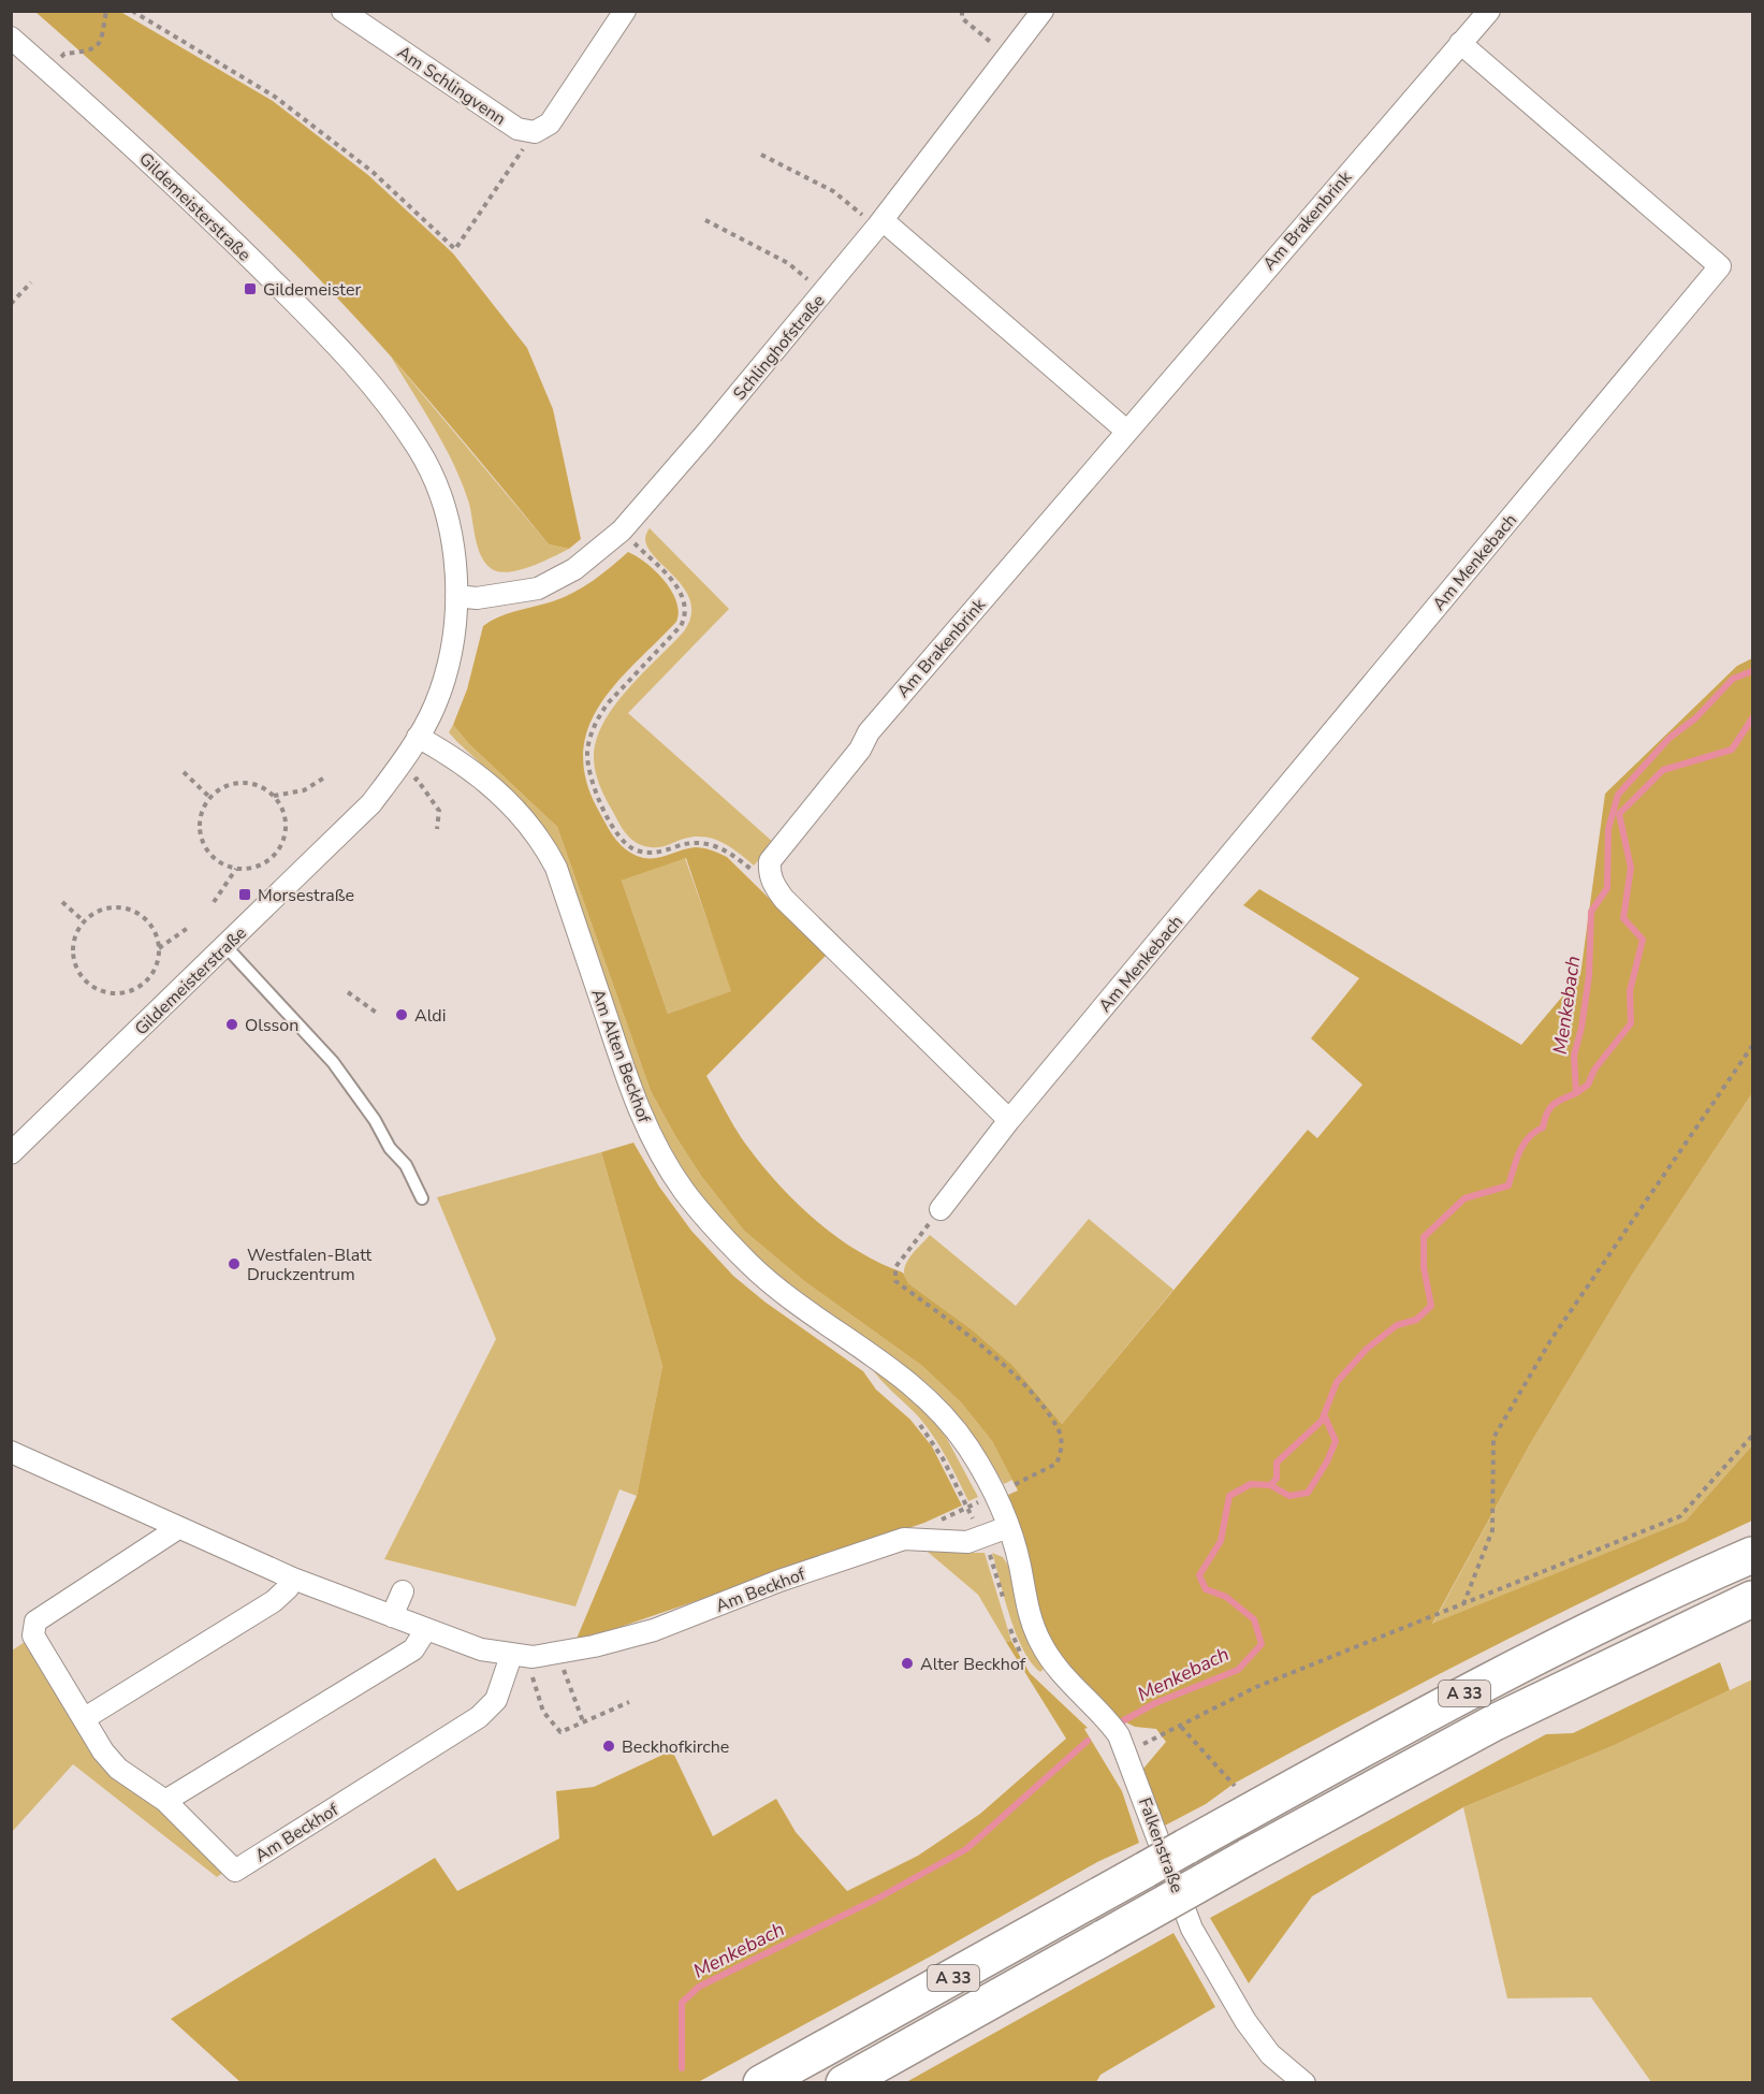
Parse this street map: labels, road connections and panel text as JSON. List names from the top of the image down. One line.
{"streets":{"highway":["A 33"],"street":["Am Schlingvenn","Gildemeisterstraße","Am Brakenbrink","Schlinghofstraße","Am Menkebach","Am Alten Beckhof","Am Beckhof","Falkenstraße"]},"crossings":[["Gildemeisterstraße","Schlinghofstraße"],["Gildemeisterstraße","Am Alten Beckhof"],["Am Brakenbrink","Am Menkebach"],["Am Alten Beckhof","Am Beckhof"],["Am Alten Beckhof","Falkenstraße"]],"water":["Menkebach"],"places":{"transit":["Gildemeister","Morsestraße"],"other":["Aldi","Olsson","Westfalen-Blatt Druckzentrum","Alter Beckhof","Beckhofkirche"]}}
